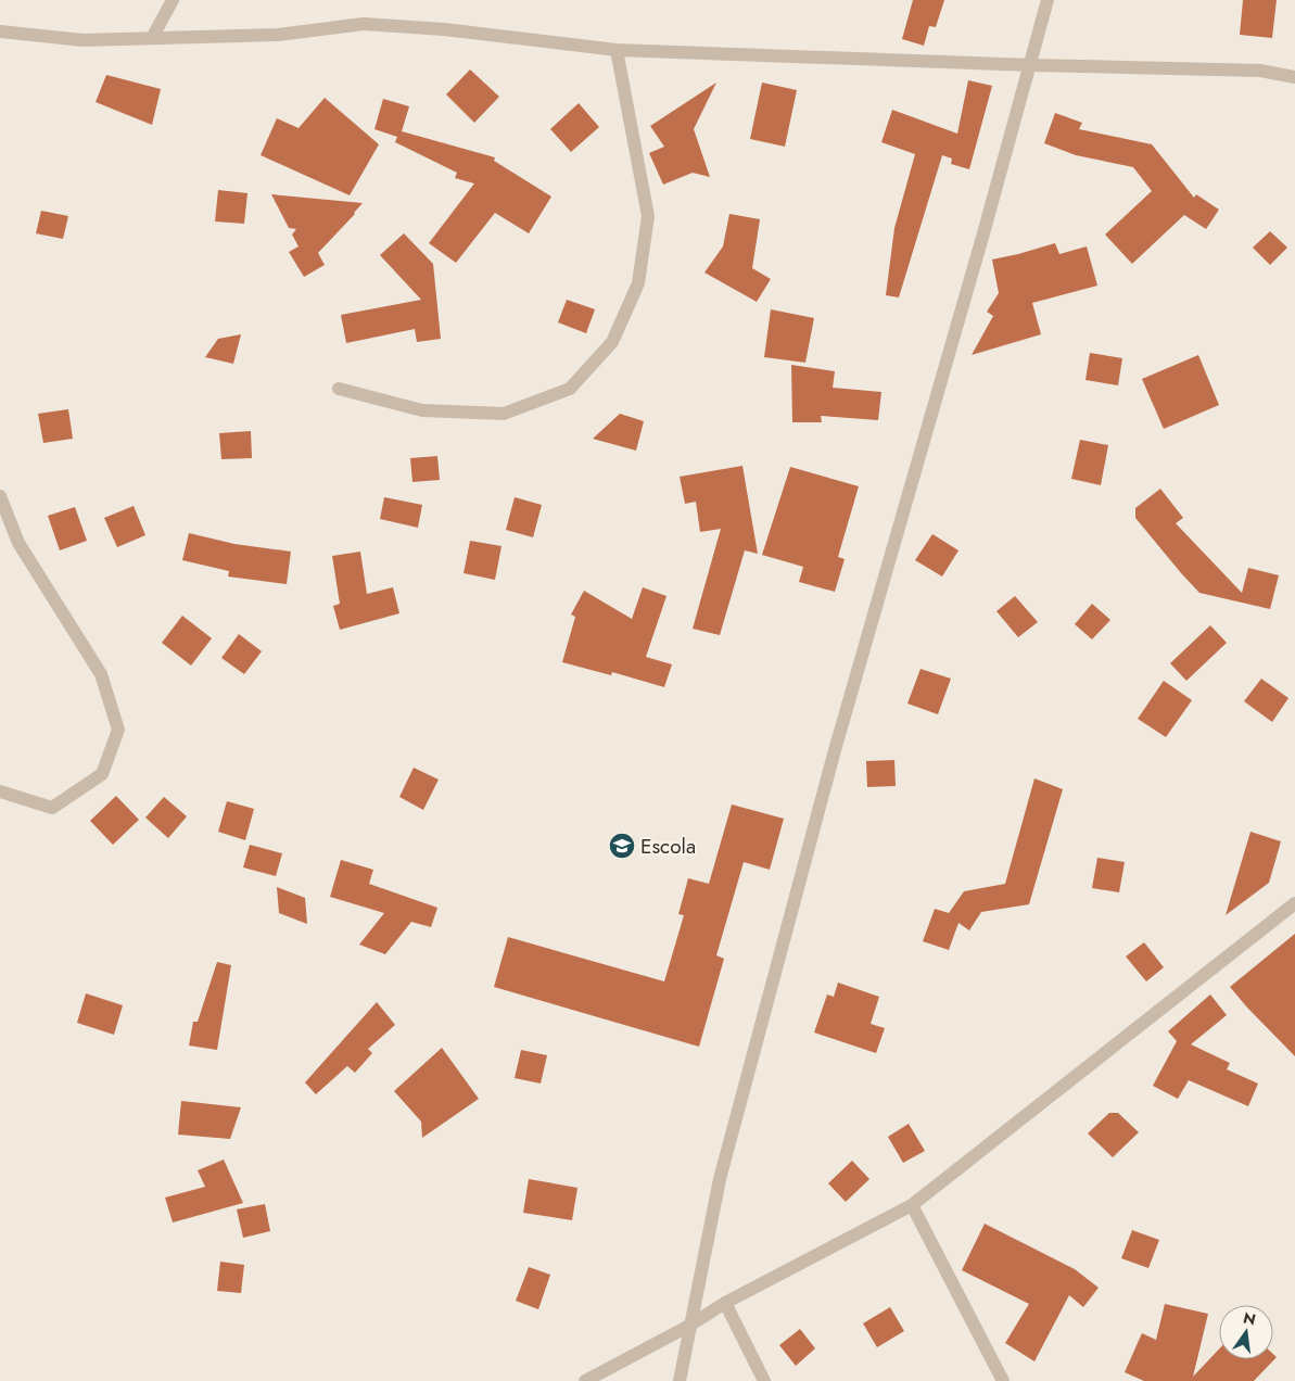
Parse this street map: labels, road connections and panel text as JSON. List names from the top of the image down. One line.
{"places":{"school or university":["Escola"]},"north":"top"}
